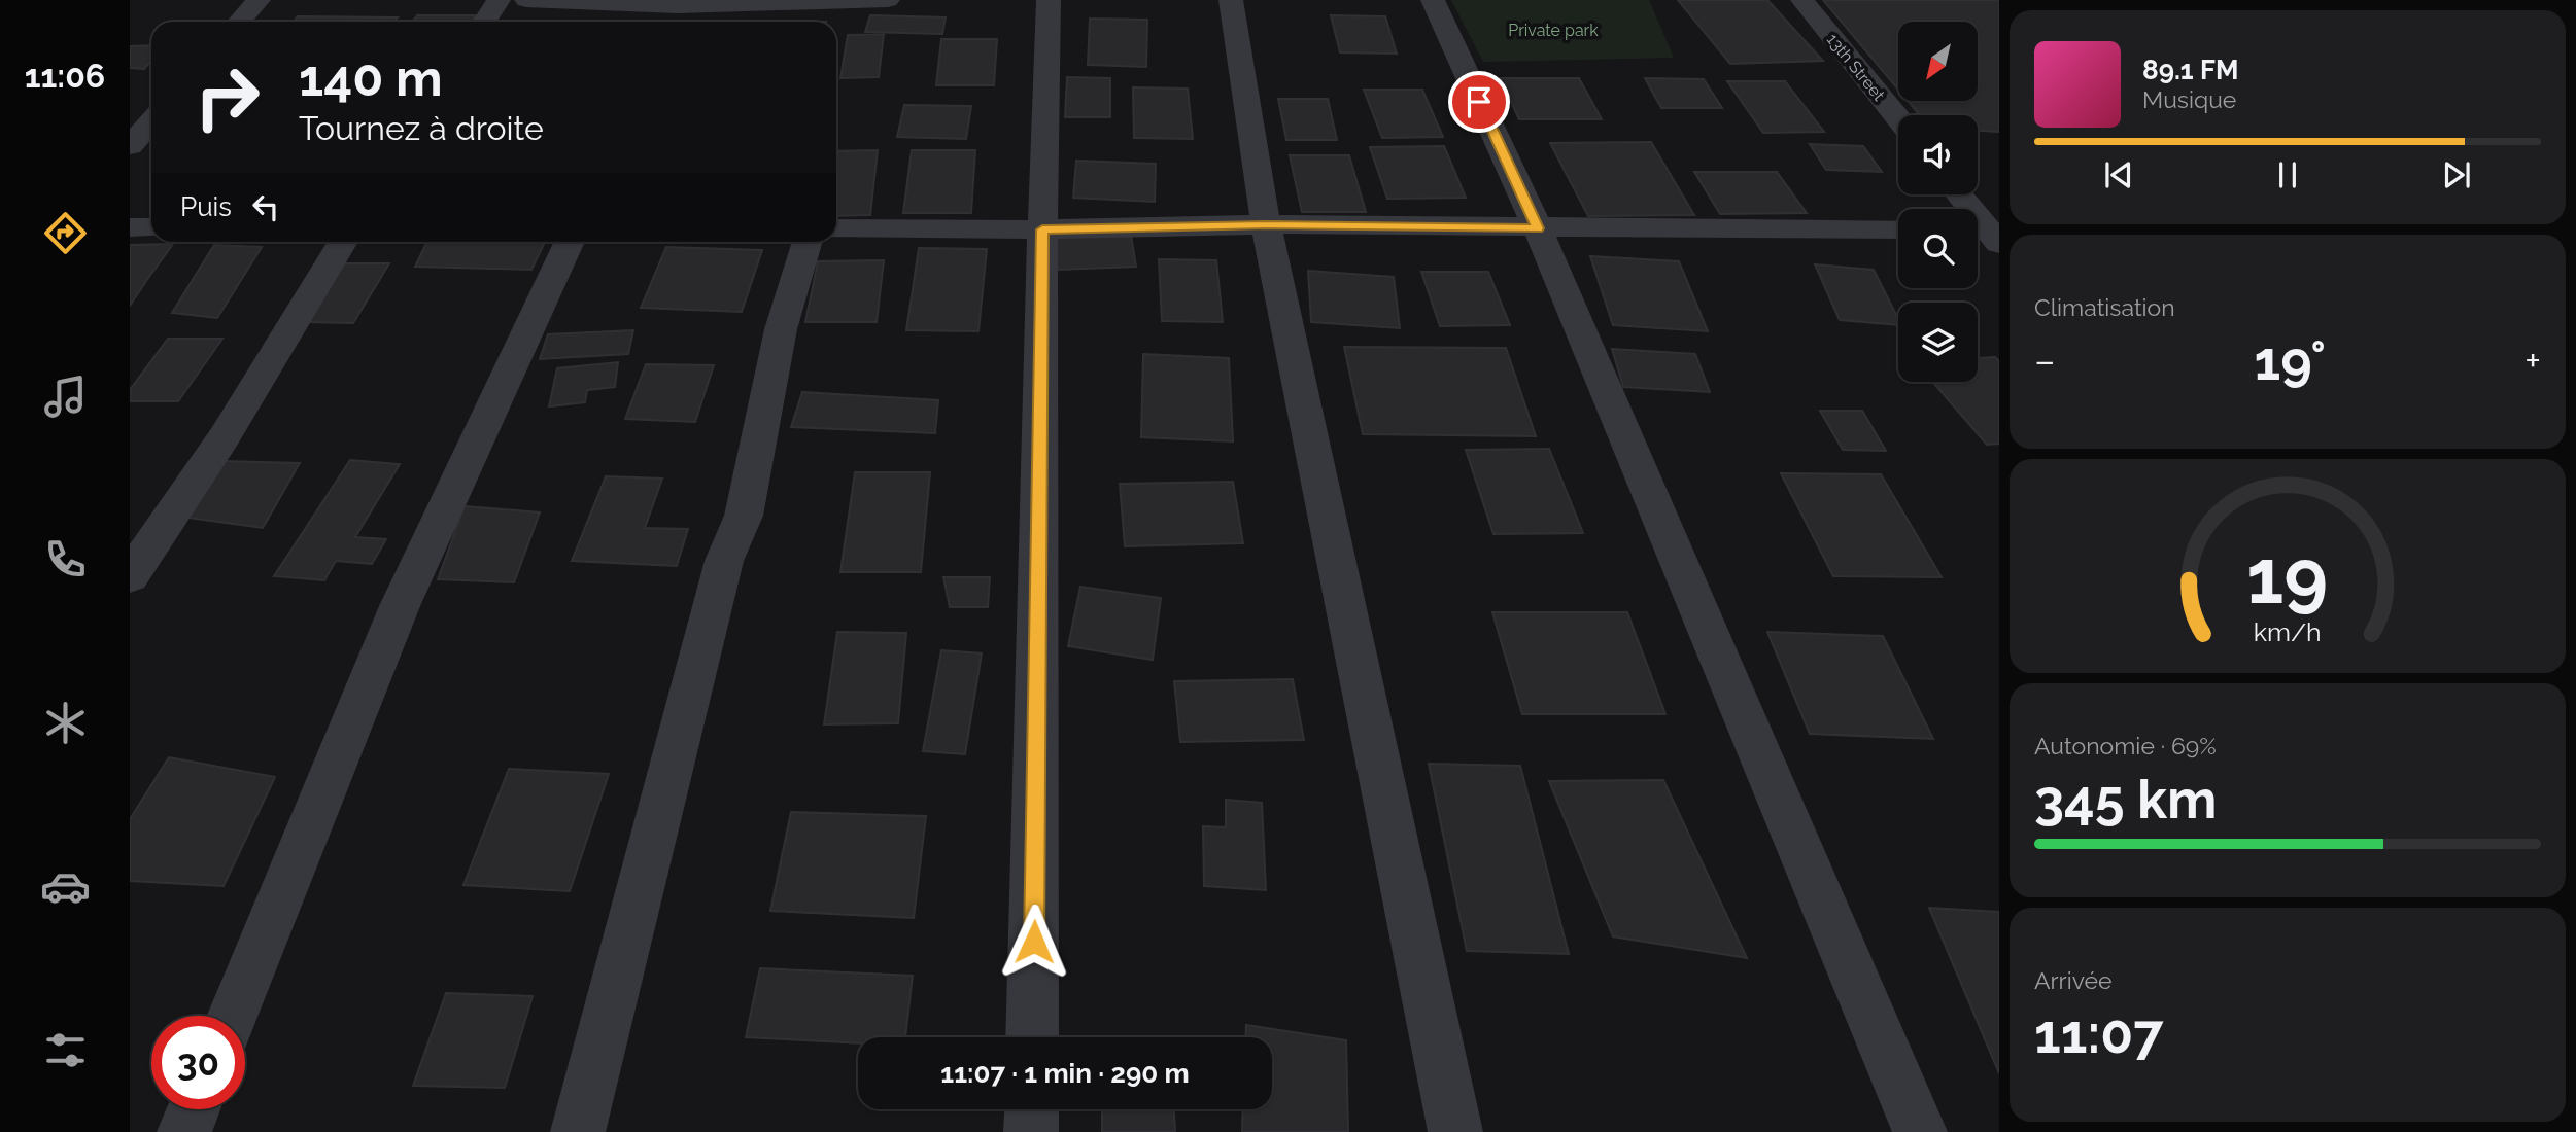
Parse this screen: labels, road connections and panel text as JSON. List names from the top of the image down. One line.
{"streets":{"street":["13th Street"]},"parks":["Private park"],"north":"bottom left","page":{"tabs":"11:06","turn":["140 m","Tournez à droite"],"song":["89.1 FM","Musique"],"then":"Puis","tile":["Climatisation",["Autonomie · 69%","345 km"],["Arrivée","11:07"]],"heat":["−","19°","+"],"limit":"30","trip":"11:07 · 1 min · 290 m","gauge":["19","km/h"]}}
